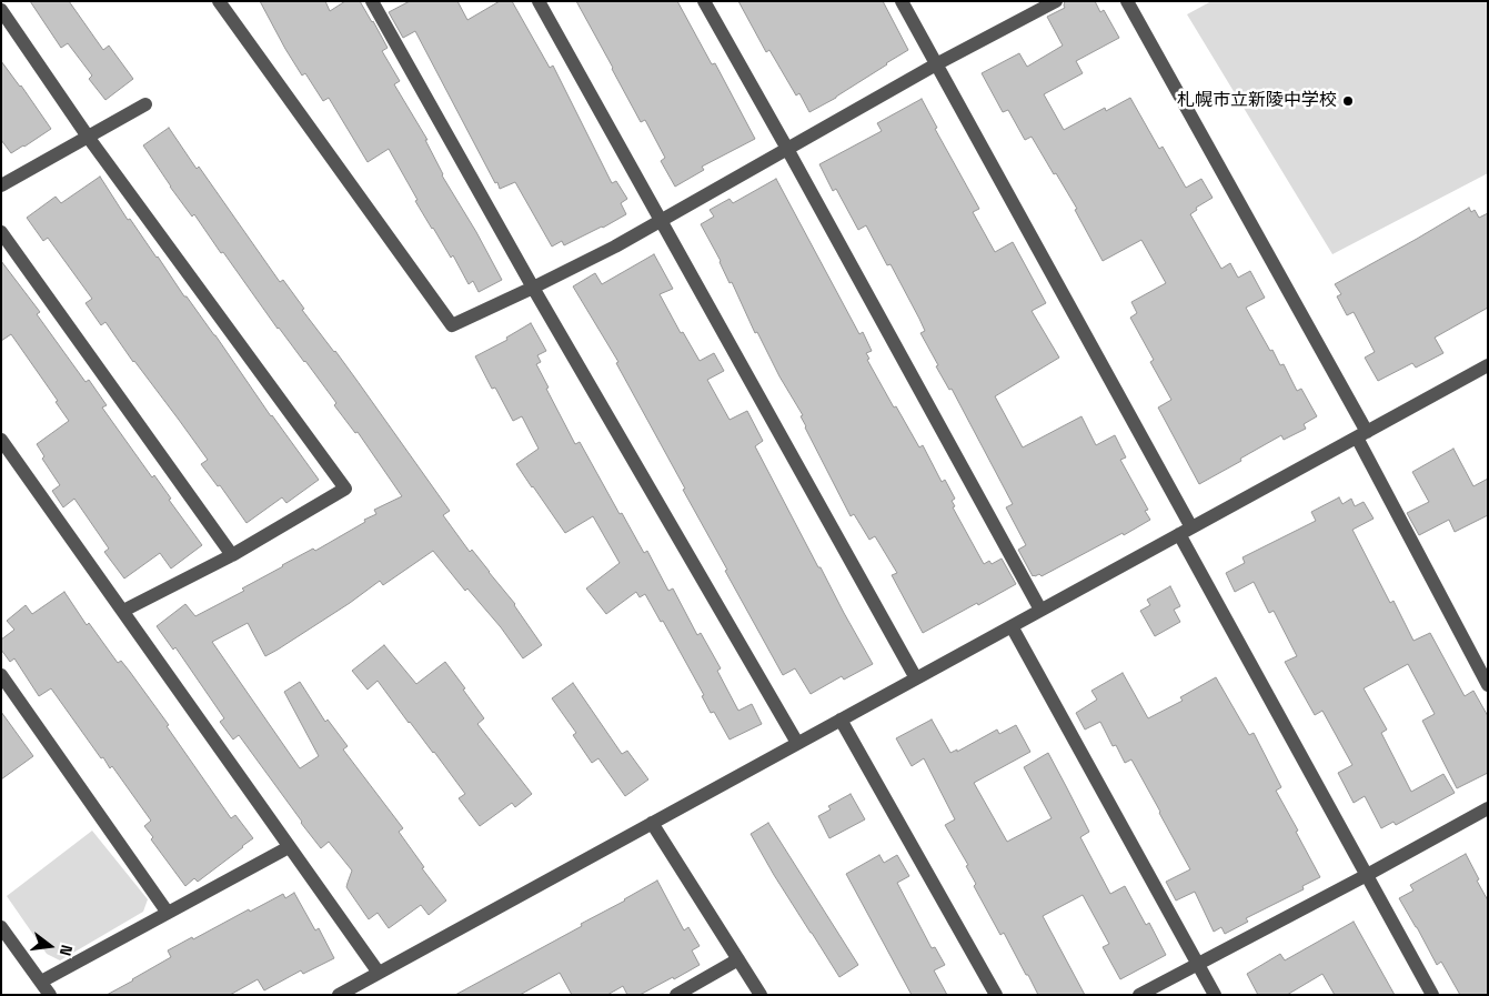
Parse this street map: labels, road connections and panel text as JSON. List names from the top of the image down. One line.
{"places":["札幌市立新陵中学校"],"north":"right"}
